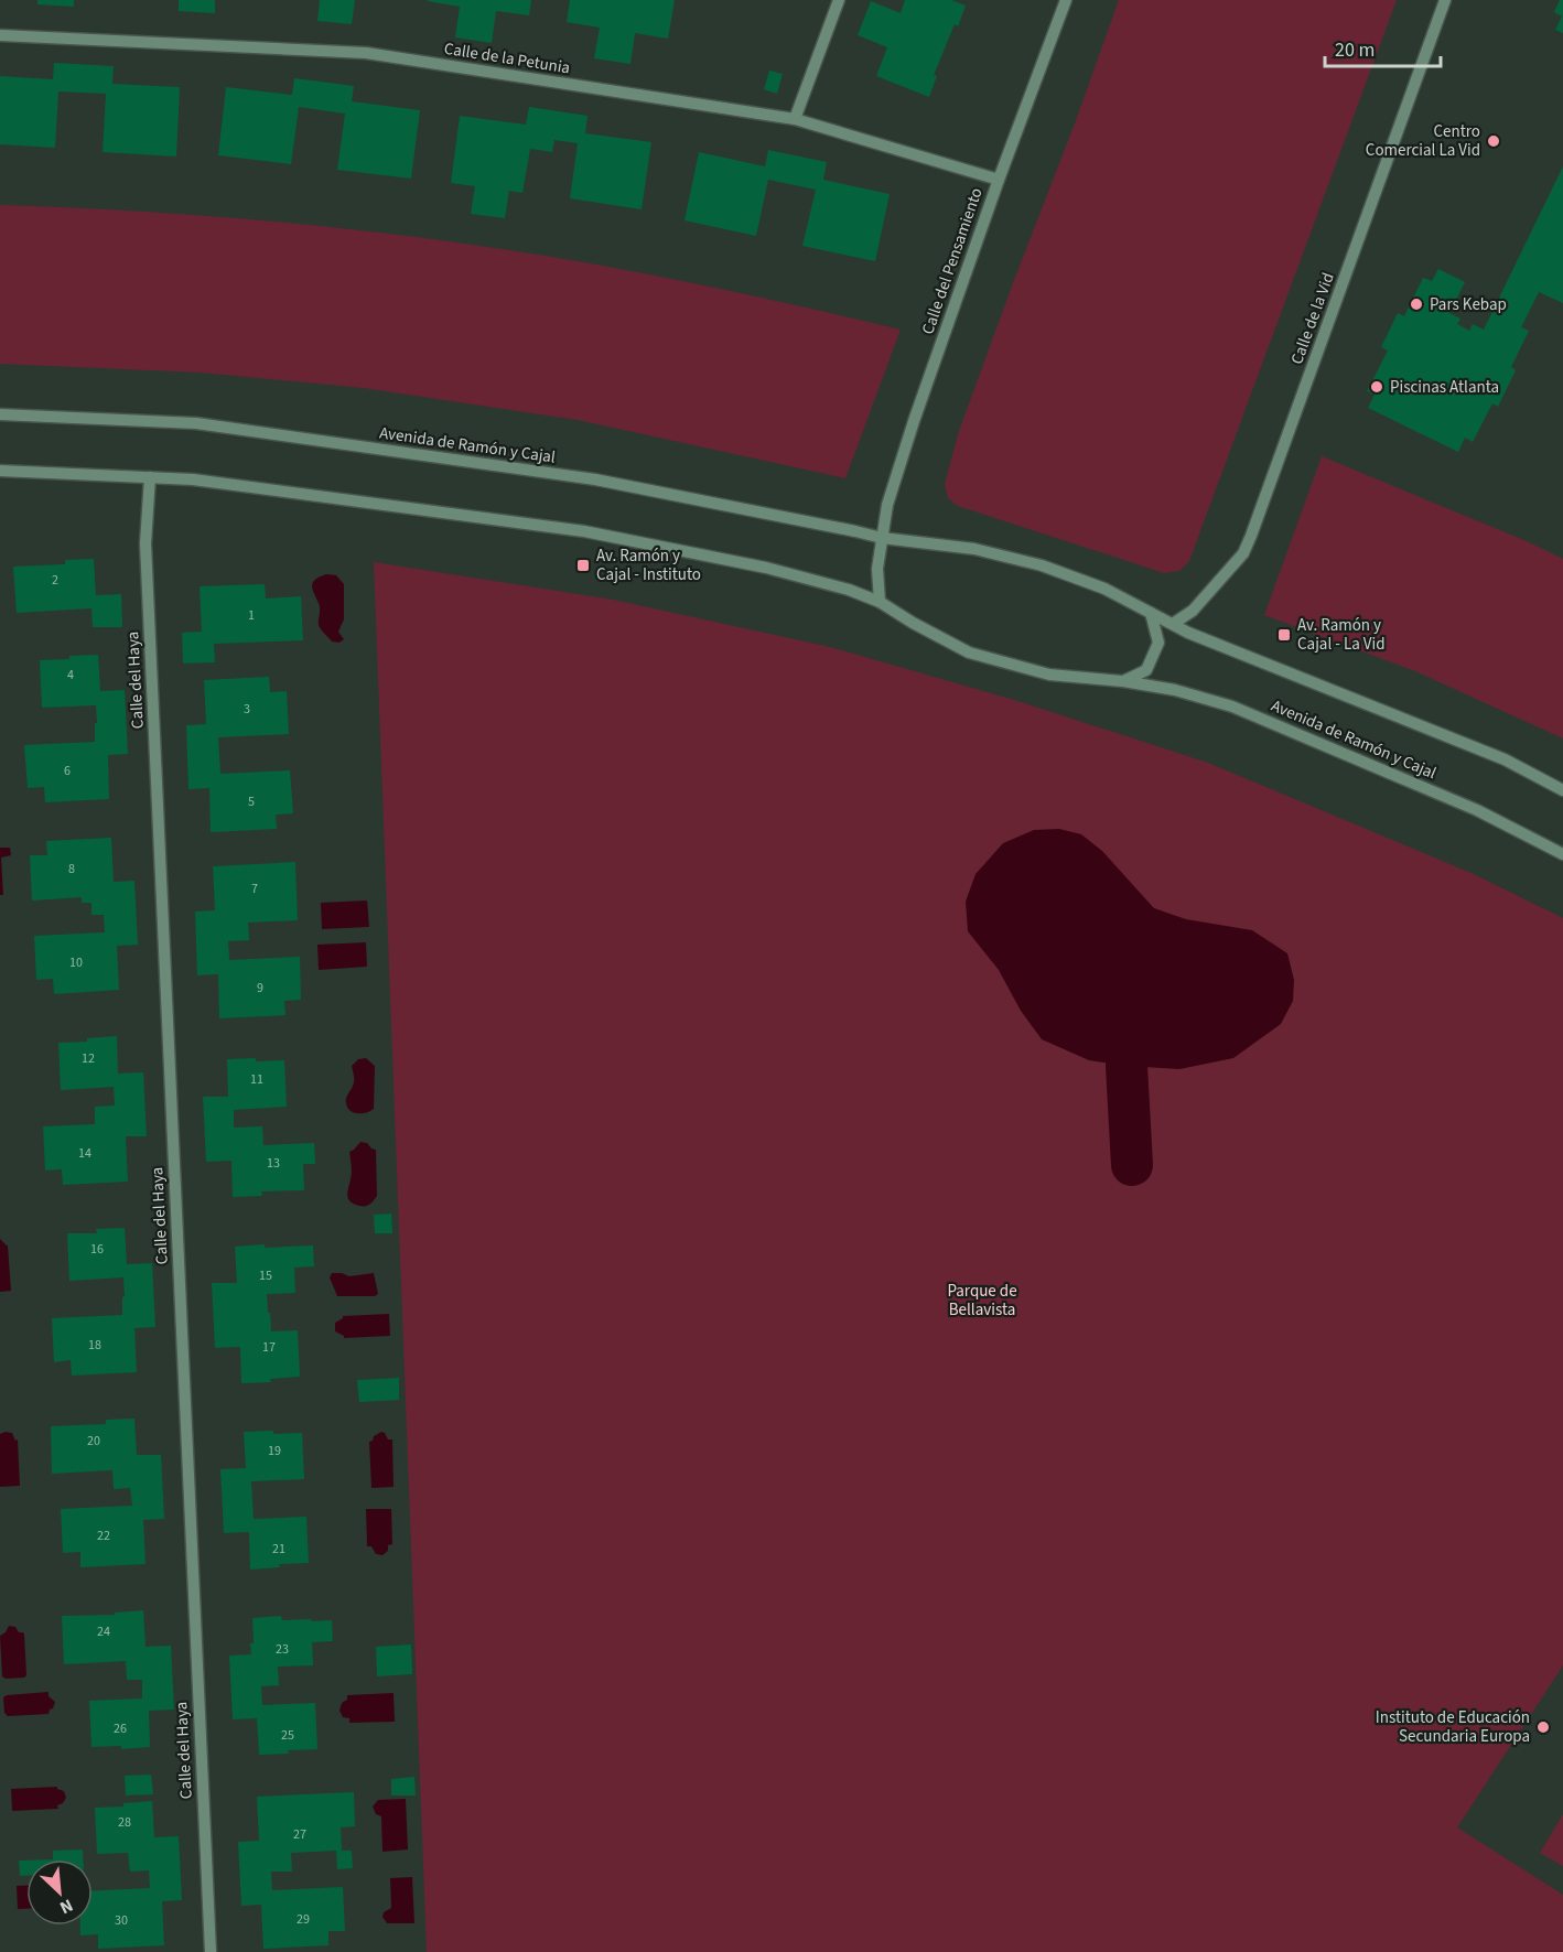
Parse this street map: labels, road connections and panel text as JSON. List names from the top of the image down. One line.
{"streets":{"street":["Calle de la Petunia","Calle del Pensamiento","Calle de la Vid","Avenida de Ramón y Cajal","Calle del Haya"]},"crossings":[["Calle de la Petunia","Calle del Pensamiento"],["Calle del Pensamiento","Avenida de Ramón y Cajal"]],"parks":["Parque de Bellavista"],"places":{"other":["Centro Comercial La Vid","Pars Kebap","Piscinas Atlanta","Instituto de Educación Secundaria Europa"],"transit":["Av. Ramón y Cajal - Instituto","Av. Ramón y Cajal - La Vid"]},"house_numbers":["2","1","4","3","6","5","8","7","10","9","12","11","14","13","16","15","18","17","20","19","22","21","24","23","26","25","28","27","29","30"],"scale_bar":"20 m","north":"bottom right"}
